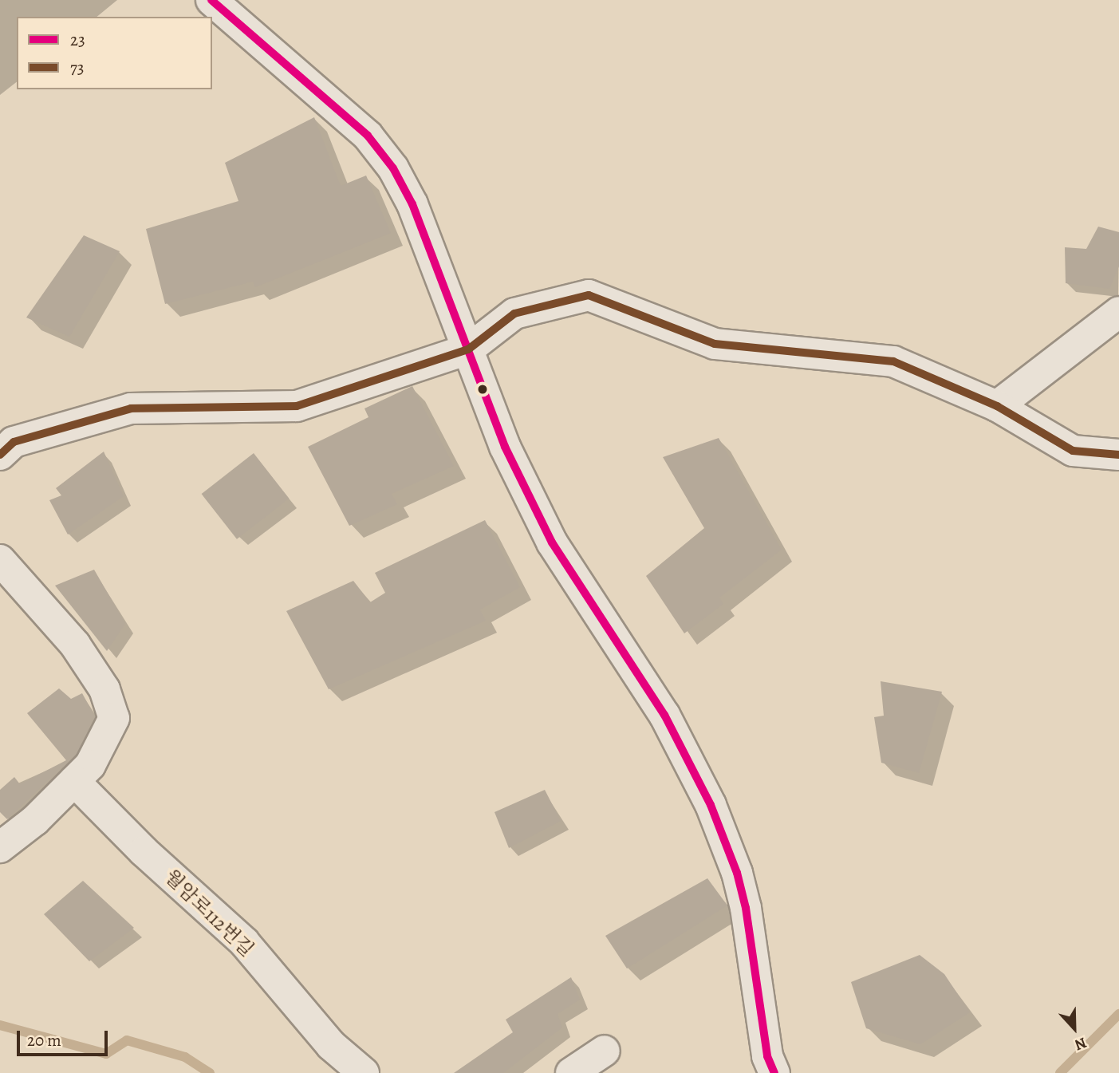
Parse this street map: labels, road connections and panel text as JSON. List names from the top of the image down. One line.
{"streets":{"street":["월암로112번길"]},"lines":["transit line 23","transit line 73"],"legend":["23","73"],"scale_bar":"20 m","north":"bottom"}
